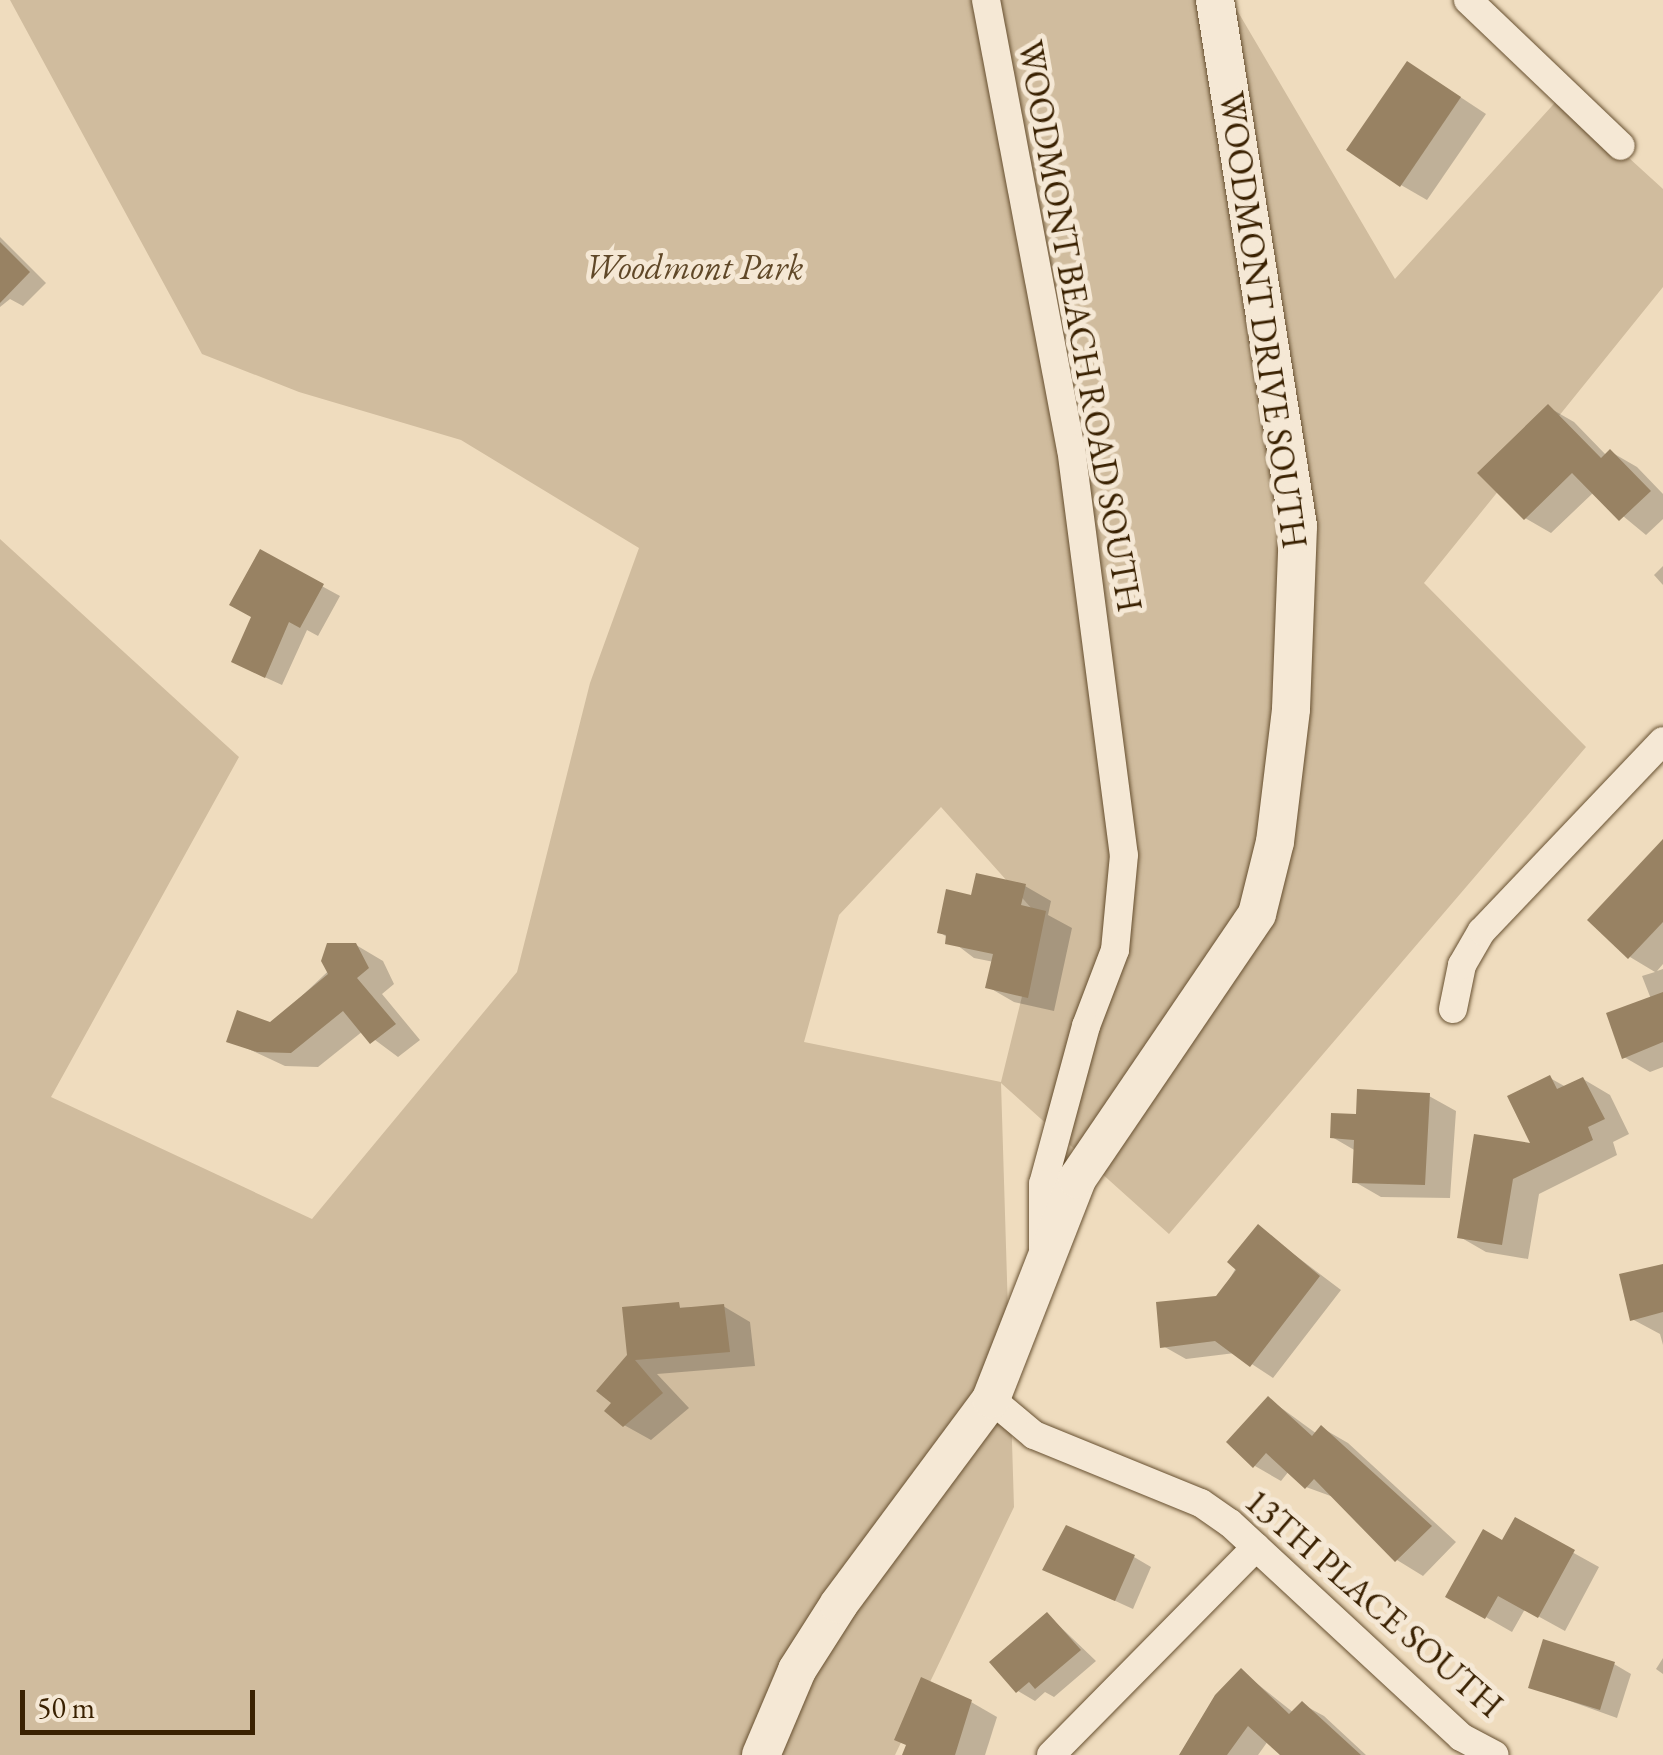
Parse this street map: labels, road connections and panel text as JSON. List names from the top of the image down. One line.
{"streets":{"main road":["WOODMONT DRIVE SOUTH"],"street":["WOODMONT BEACH ROAD SOUTH","13TH PLACE SOUTH"]},"crossings":[["WOODMONT DRIVE SOUTH","WOODMONT BEACH ROAD SOUTH"],["WOODMONT DRIVE SOUTH","13TH PLACE SOUTH"]],"parks":["Woodmont Park"],"scale_bar":"50 m"}
